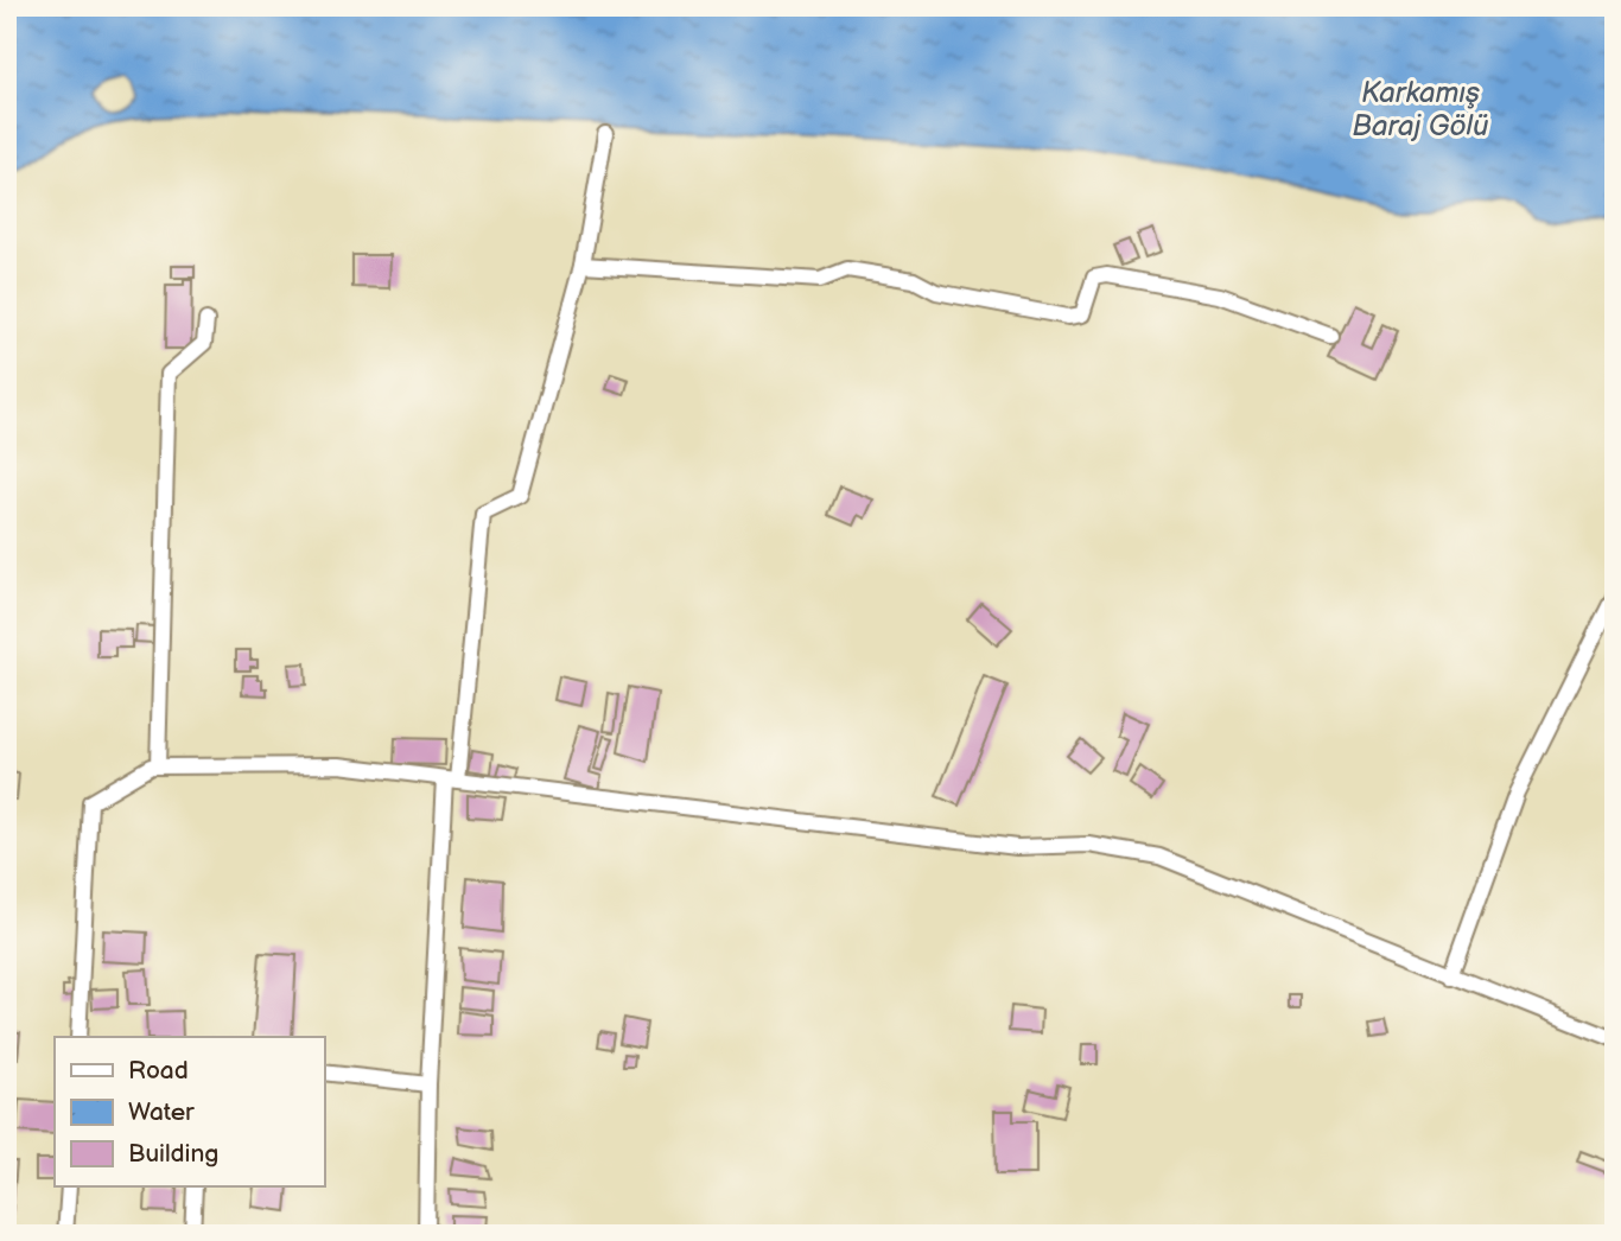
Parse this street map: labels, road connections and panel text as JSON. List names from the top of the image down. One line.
{"water":["Karkamış Baraj Gölü"],"legend":["Road","Water","Building"]}
